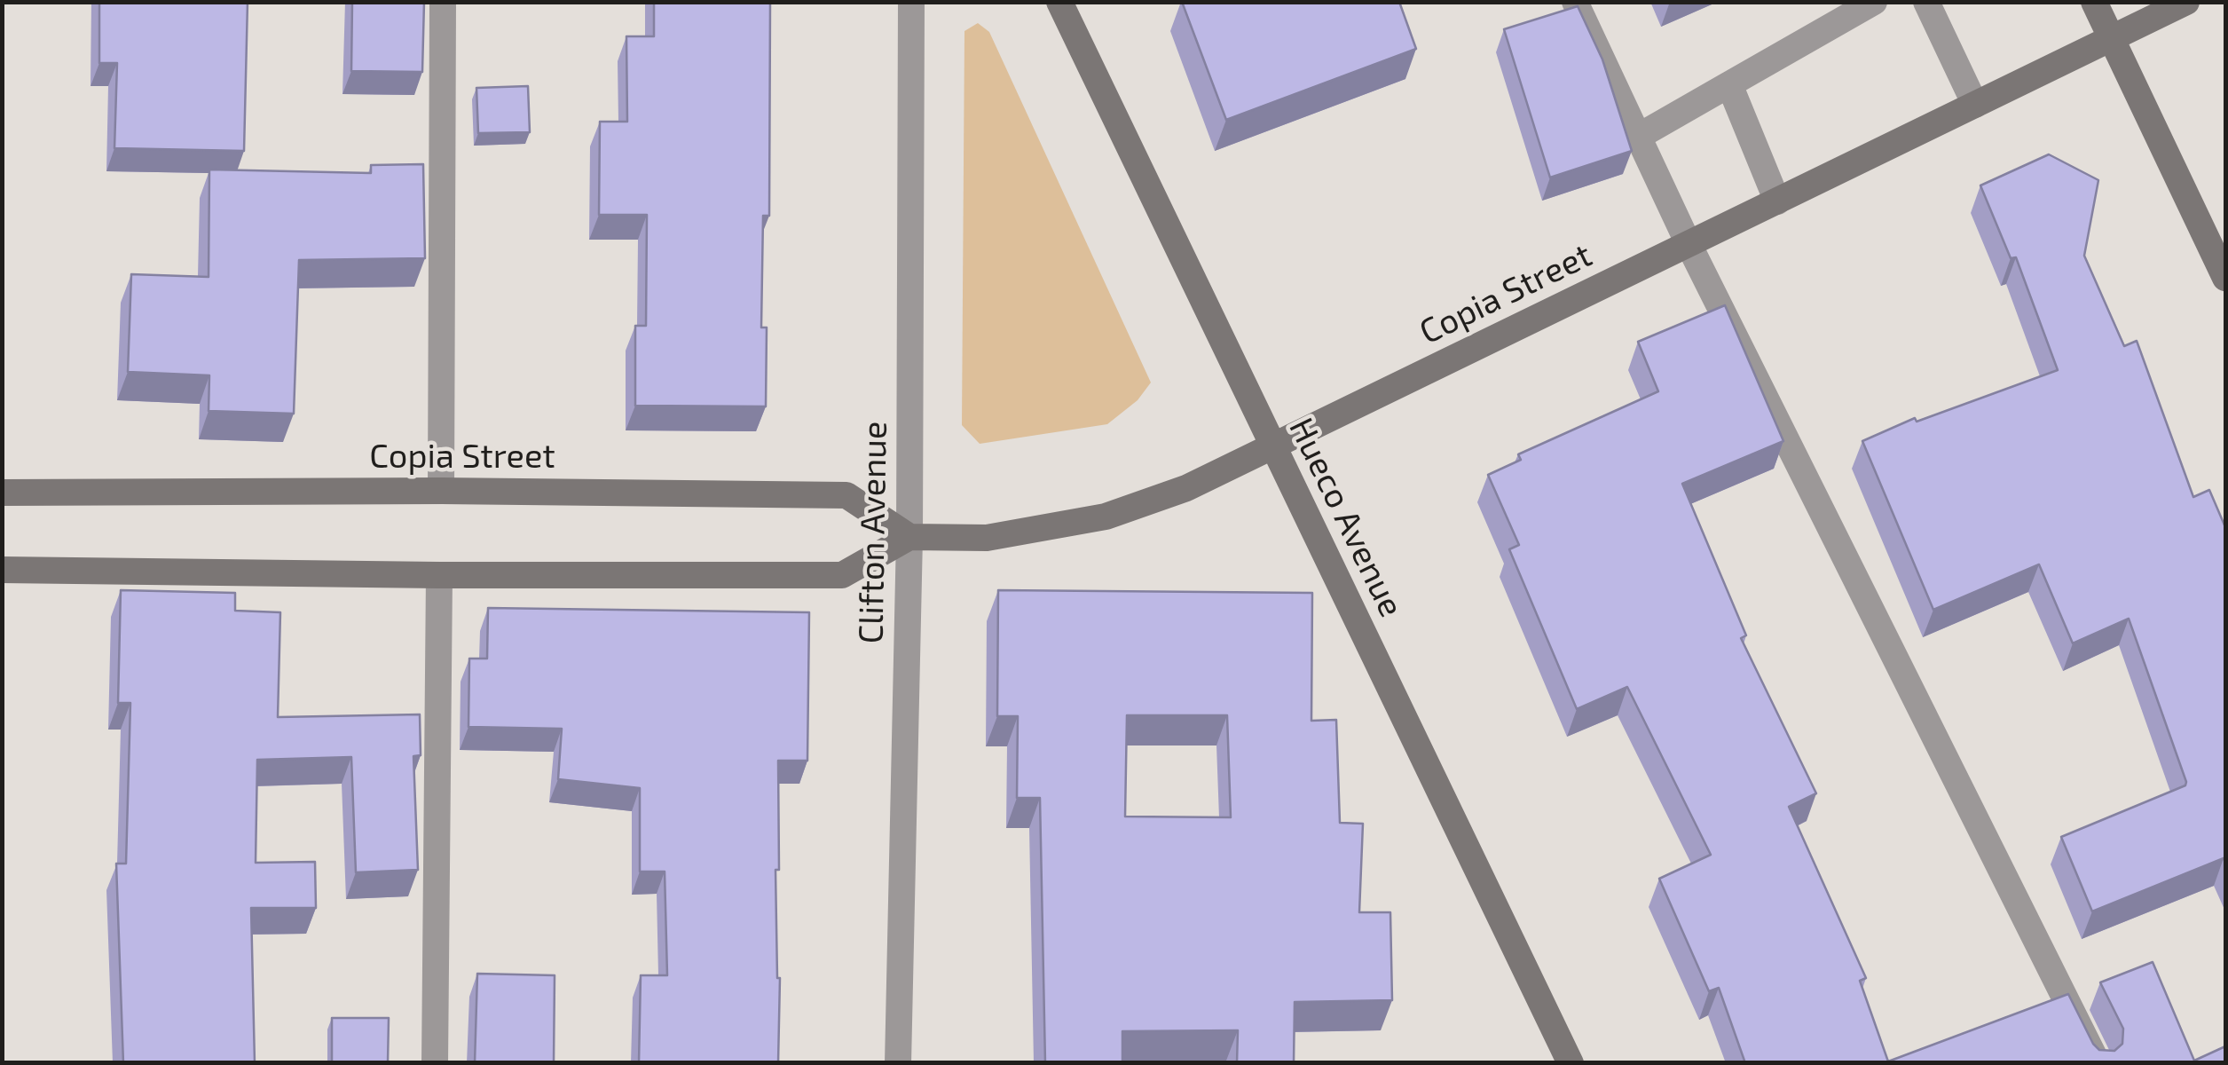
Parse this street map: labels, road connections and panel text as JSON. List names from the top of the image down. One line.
{"streets":{"main road":["Copia Street","Hueco Avenue"],"street":["Clifton Avenue"]},"crossings":[["Copia Street","Hueco Avenue"],["Copia Street","Clifton Avenue"]]}
